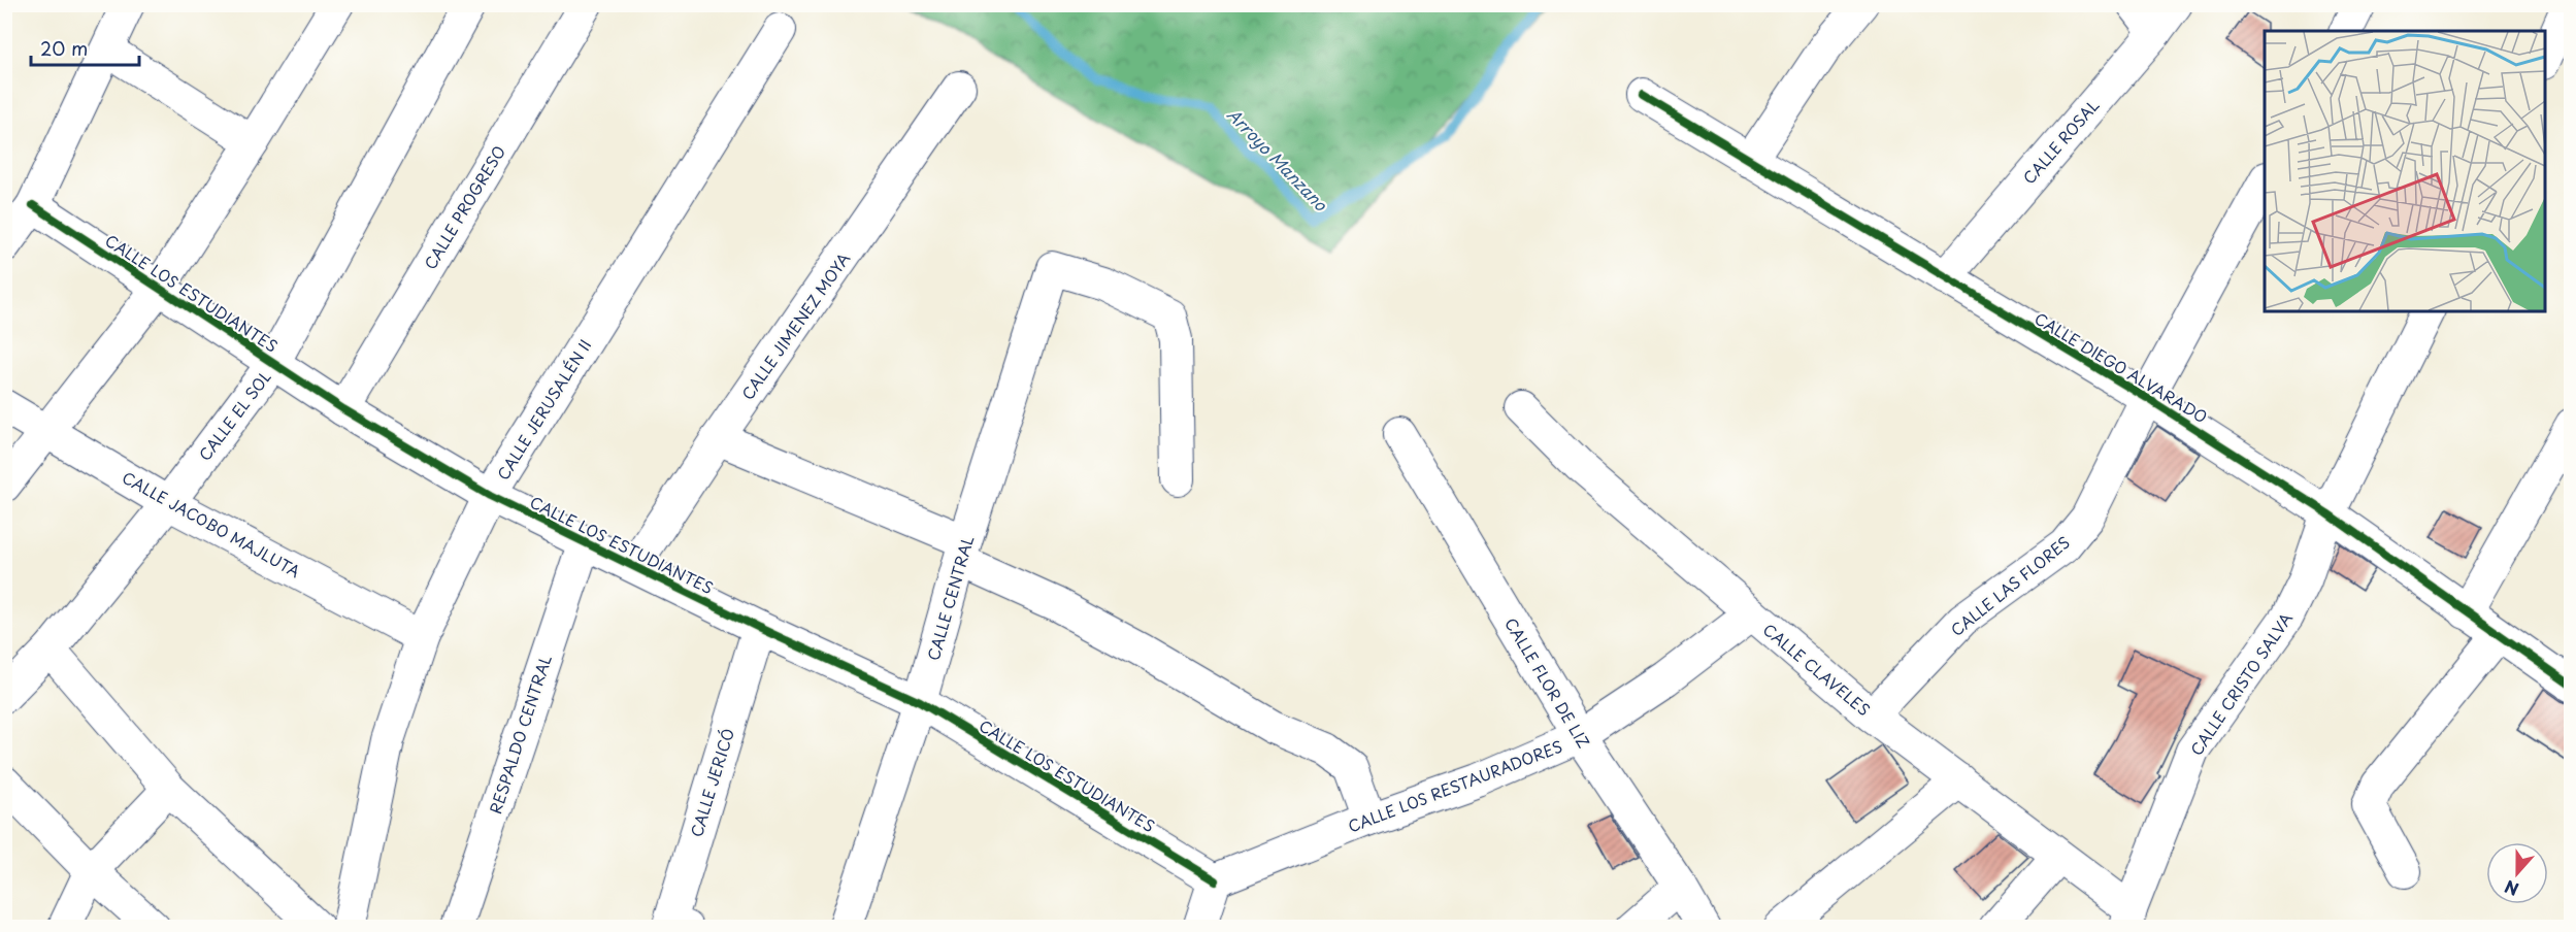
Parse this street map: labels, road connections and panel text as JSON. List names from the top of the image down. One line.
{"streets":{"street":["CALLE ROSAL","CALLE PROGRESO","CALLE LOS ESTUDIANTES","CALLE JIMENEZ MOYA","CALLE DIEGO ALVARADO","CALLE JERUSALÉN II","CALLE EL SOL","CALLE JACOBO MAJLUTA","CALLE LAS FLORES","CALLE CENTRAL","CALLE CLAVELES","CALLE FLOR DE LIZ","CALLE CRISTO SALVA","RESPALDO CENTRAL","CALLE JERICÓ","CALLE LOS RESTAURADORES"]},"crossings":[["CALLE ROSAL","CALLE DIEGO ALVARADO"],["CALLE PROGRESO","CALLE LOS ESTUDIANTES"],["CALLE LOS ESTUDIANTES","CALLE JIMENEZ MOYA"],["CALLE LOS ESTUDIANTES","CALLE JERUSALÉN II"],["CALLE LOS ESTUDIANTES","CALLE EL SOL"],["CALLE LOS ESTUDIANTES","CALLE CENTRAL"],["CALLE LOS ESTUDIANTES","RESPALDO CENTRAL"],["CALLE LOS ESTUDIANTES","CALLE JERICÓ"],["CALLE LOS ESTUDIANTES","CALLE LOS RESTAURADORES"],["CALLE DIEGO ALVARADO","CALLE LAS FLORES"],["CALLE DIEGO ALVARADO","CALLE CRISTO SALVA"],["CALLE JERUSALÉN II","CALLE JACOBO MAJLUTA"],["CALLE EL SOL","CALLE JACOBO MAJLUTA"],["CALLE LAS FLORES","CALLE CLAVELES"],["CALLE CLAVELES","CALLE CRISTO SALVA"],["CALLE CLAVELES","CALLE LOS RESTAURADORES"],["CALLE FLOR DE LIZ","CALLE LOS RESTAURADORES"]],"water":["Arroyo Manzano"],"scale_bar":"20 m","north":"bottom"}
